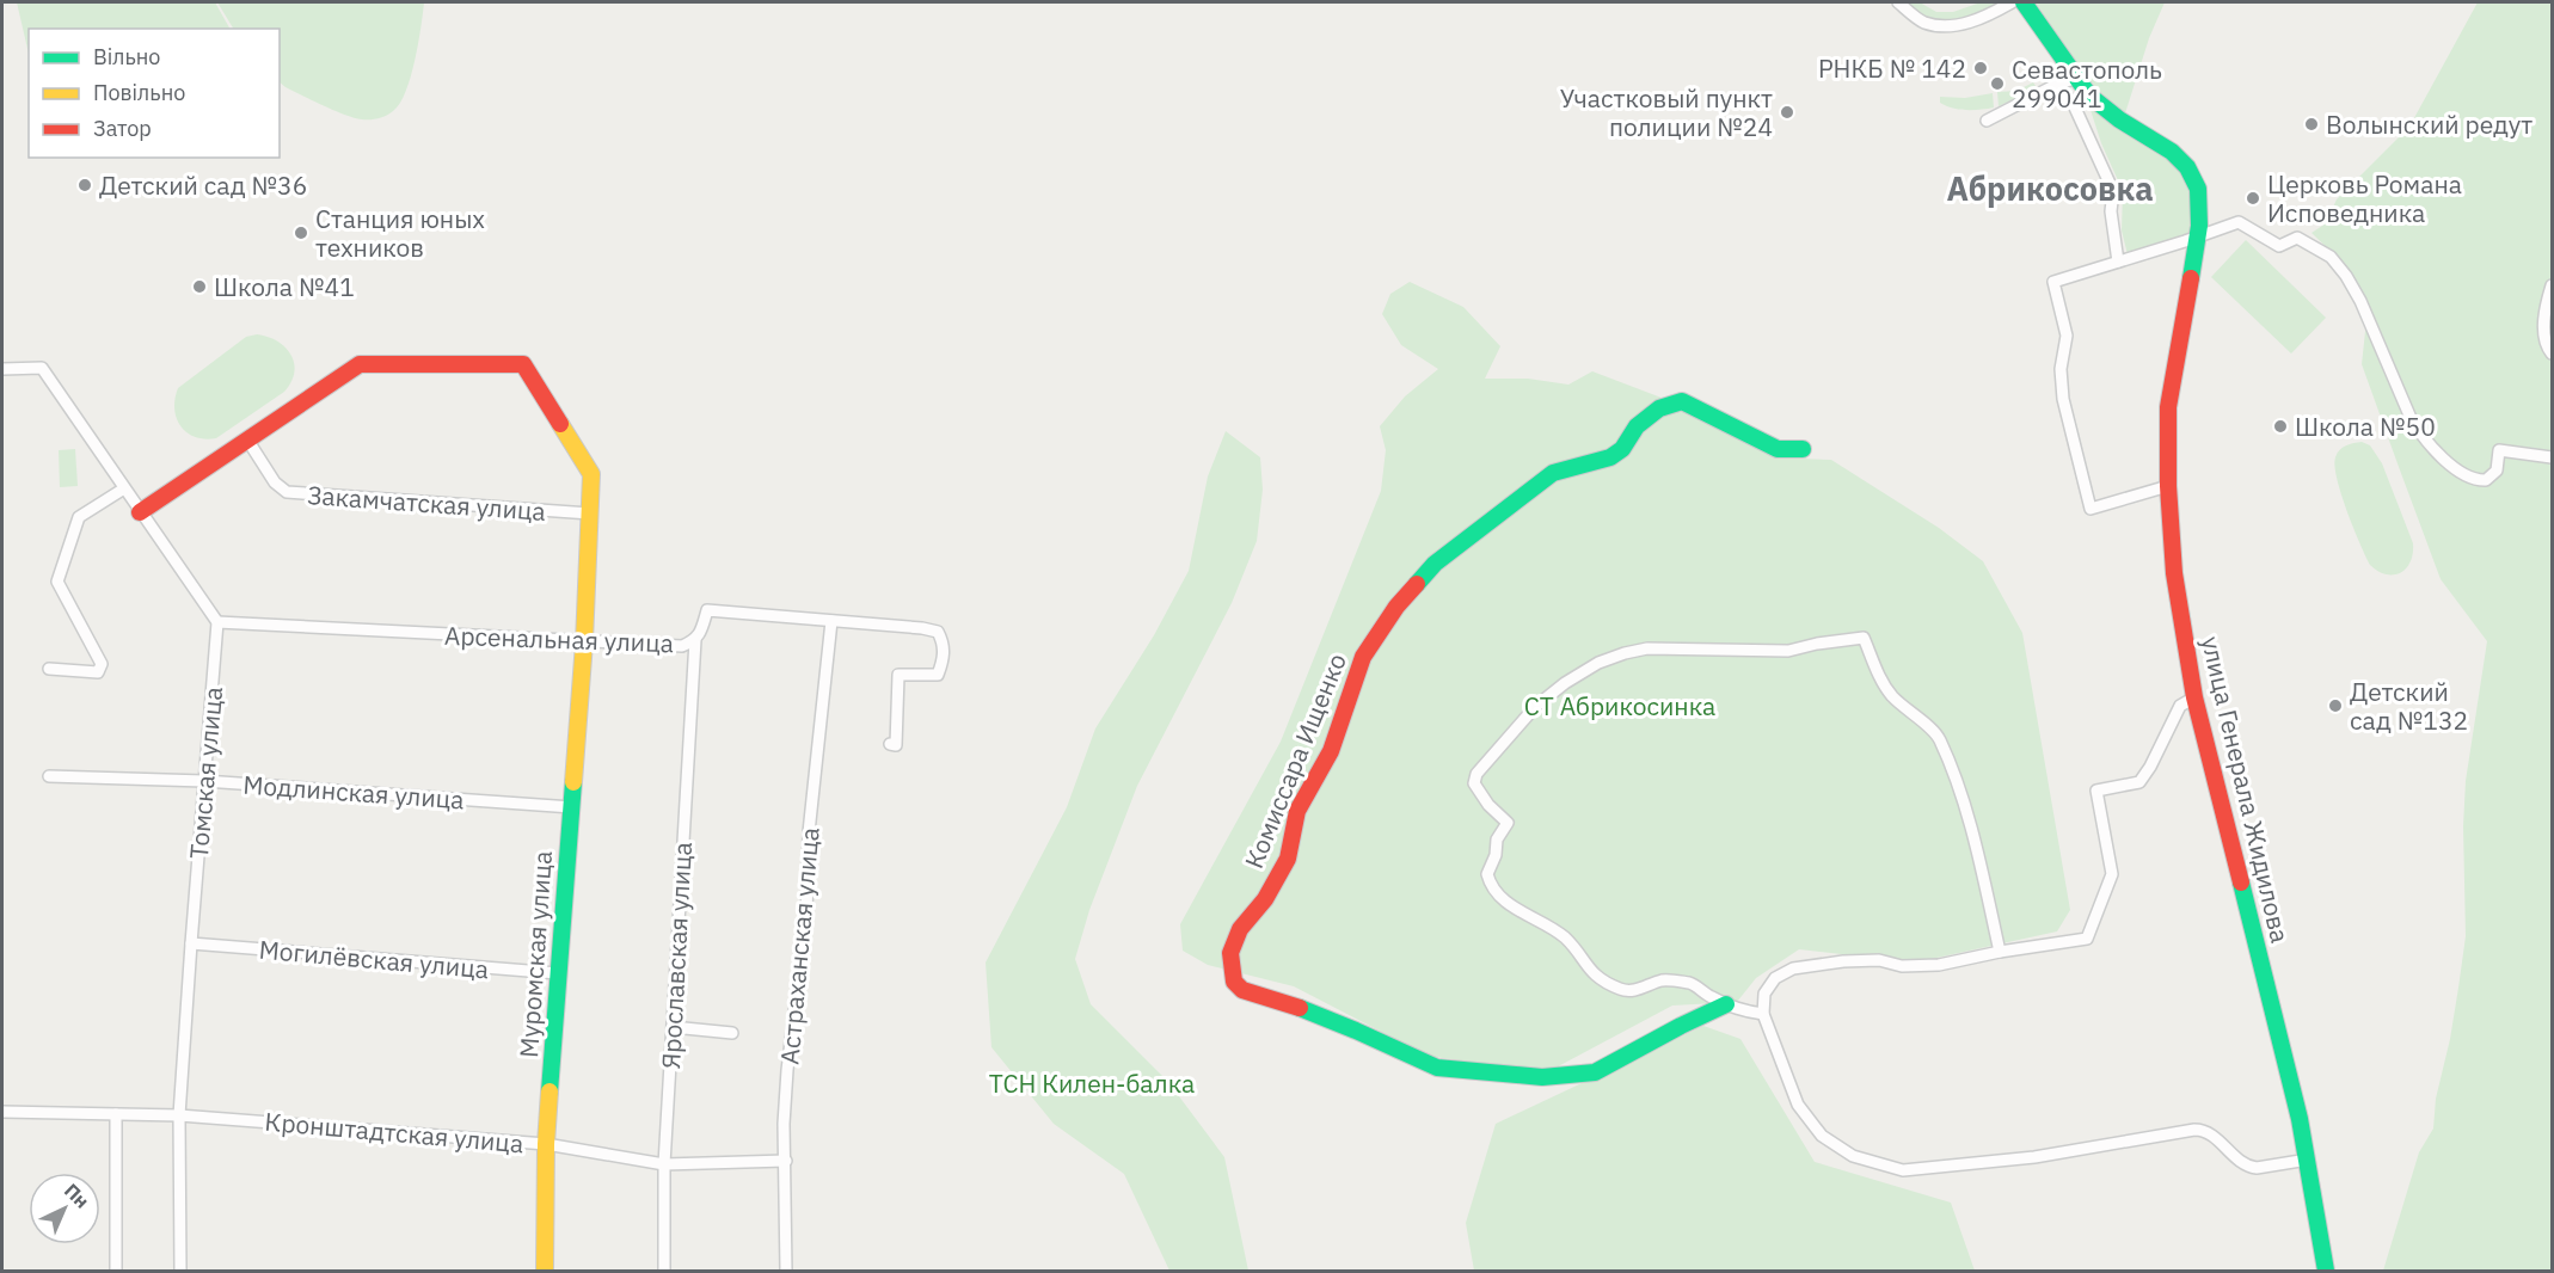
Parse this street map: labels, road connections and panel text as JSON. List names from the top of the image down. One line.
{"streets":{"street":["Закамчатская улица","Арсенальная улица","Комиссара Ищенко","Томская улица","улица Генерала Жидилова","Модлинская улица","Астраханская улица","Муромская улица","Ярославская улица","Могилёвская улица","Кронштадтская улица"]},"crossings":[["Закамчатская улица","Муромская улица"],["Арсенальная улица","Томская улица"],["Арсенальная улица","Астраханская улица"],["Арсенальная улица","Муромская улица"],["Арсенальная улица","Ярославская улица"],["Томская улица","Модлинская улица"],["Томская улица","Могилёвская улица"],["Томская улица","Кронштадтская улица"],["Модлинская улица","Муромская улица"],["Астраханская улица","Кронштадтская улица"],["Муромская улица","Могилёвская улица"],["Муромская улица","Кронштадтская улица"],["Ярославская улица","Кронштадтская улица"]],"districts":["Абрикосовка"],"parks":["СТ Абрикосинка","ТСН Килен-балка"],"places":["РНКБ № 142","Севастополь 299041","Участковый пункт полиции №24","Волынский редут","Детский сад №36","Церковь Романа Исповедника","Станция юных техников","Школа №41","Школа №50","Детский сад №132"],"legend":["Вільно","Повільно","Затор"],"north":"top right"}
